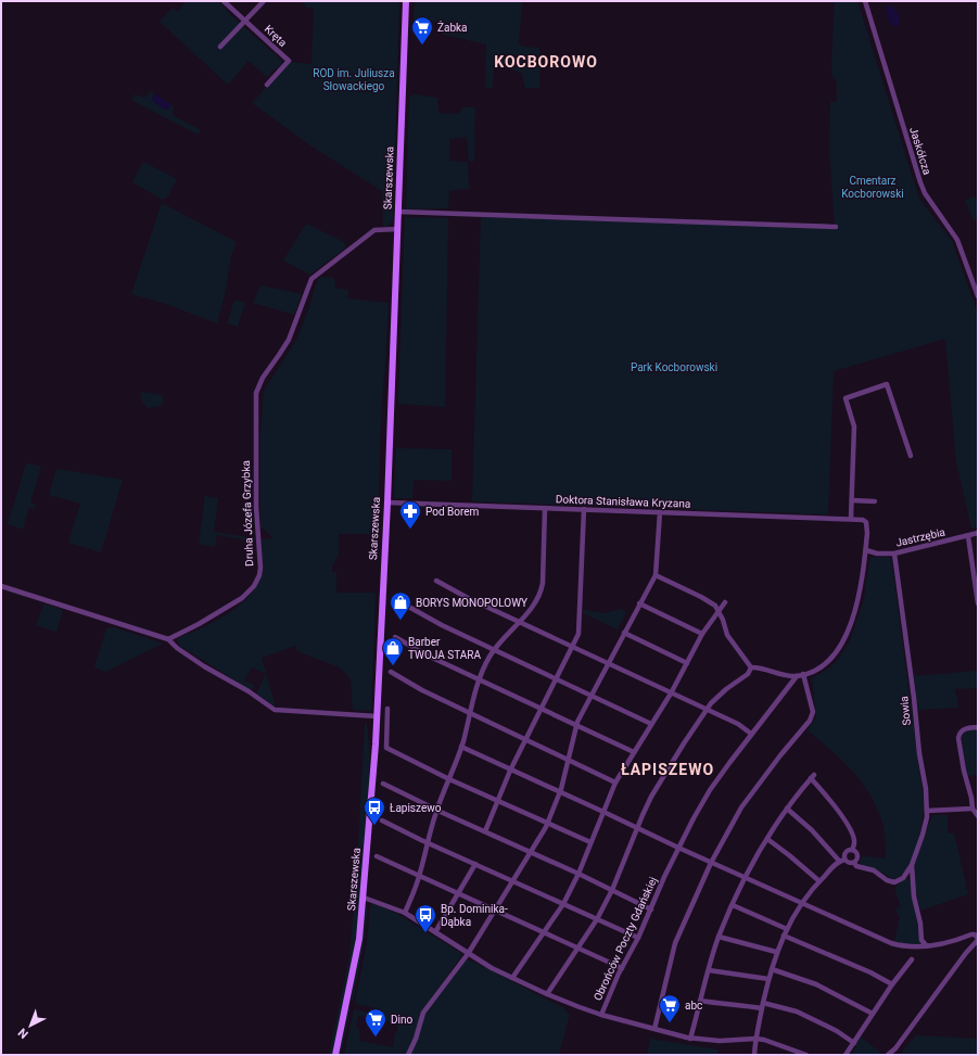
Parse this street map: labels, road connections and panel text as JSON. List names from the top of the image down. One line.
{"streets":{"main road":["Skarszewska"],"street":["Kręta","Jaskółcza","Doktora Stanisława Kryzana","Druha Józefa Grzybka","Jastrzębia","Sowia","Obrońców Poczty Gdańskiej"]},"crossings":[["Skarszewska","Doktora Stanisława Kryzana"],["Skarszewska","Druha Józefa Grzybka"],["Doktora Stanisława Kryzana","Jastrzębia"],["Jastrzębia","Sowia"]],"districts":["KOCBOROWO","ŁAPISZEWO"],"parks":["ROD im. Juliusza Słowackiego","Cmentarz Kocborowski","Park Kocborowski"],"places":{"supermarket":["Żabka","abc","Dino"],"pharmacy":["Pod Borem"],"shop":["BORYS MONOPOLOWY","Barber TWOJA STARA"],"bus stop":["Łapiszewo","Bp. Dominika- Dąbka"]},"north":"bottom left"}
